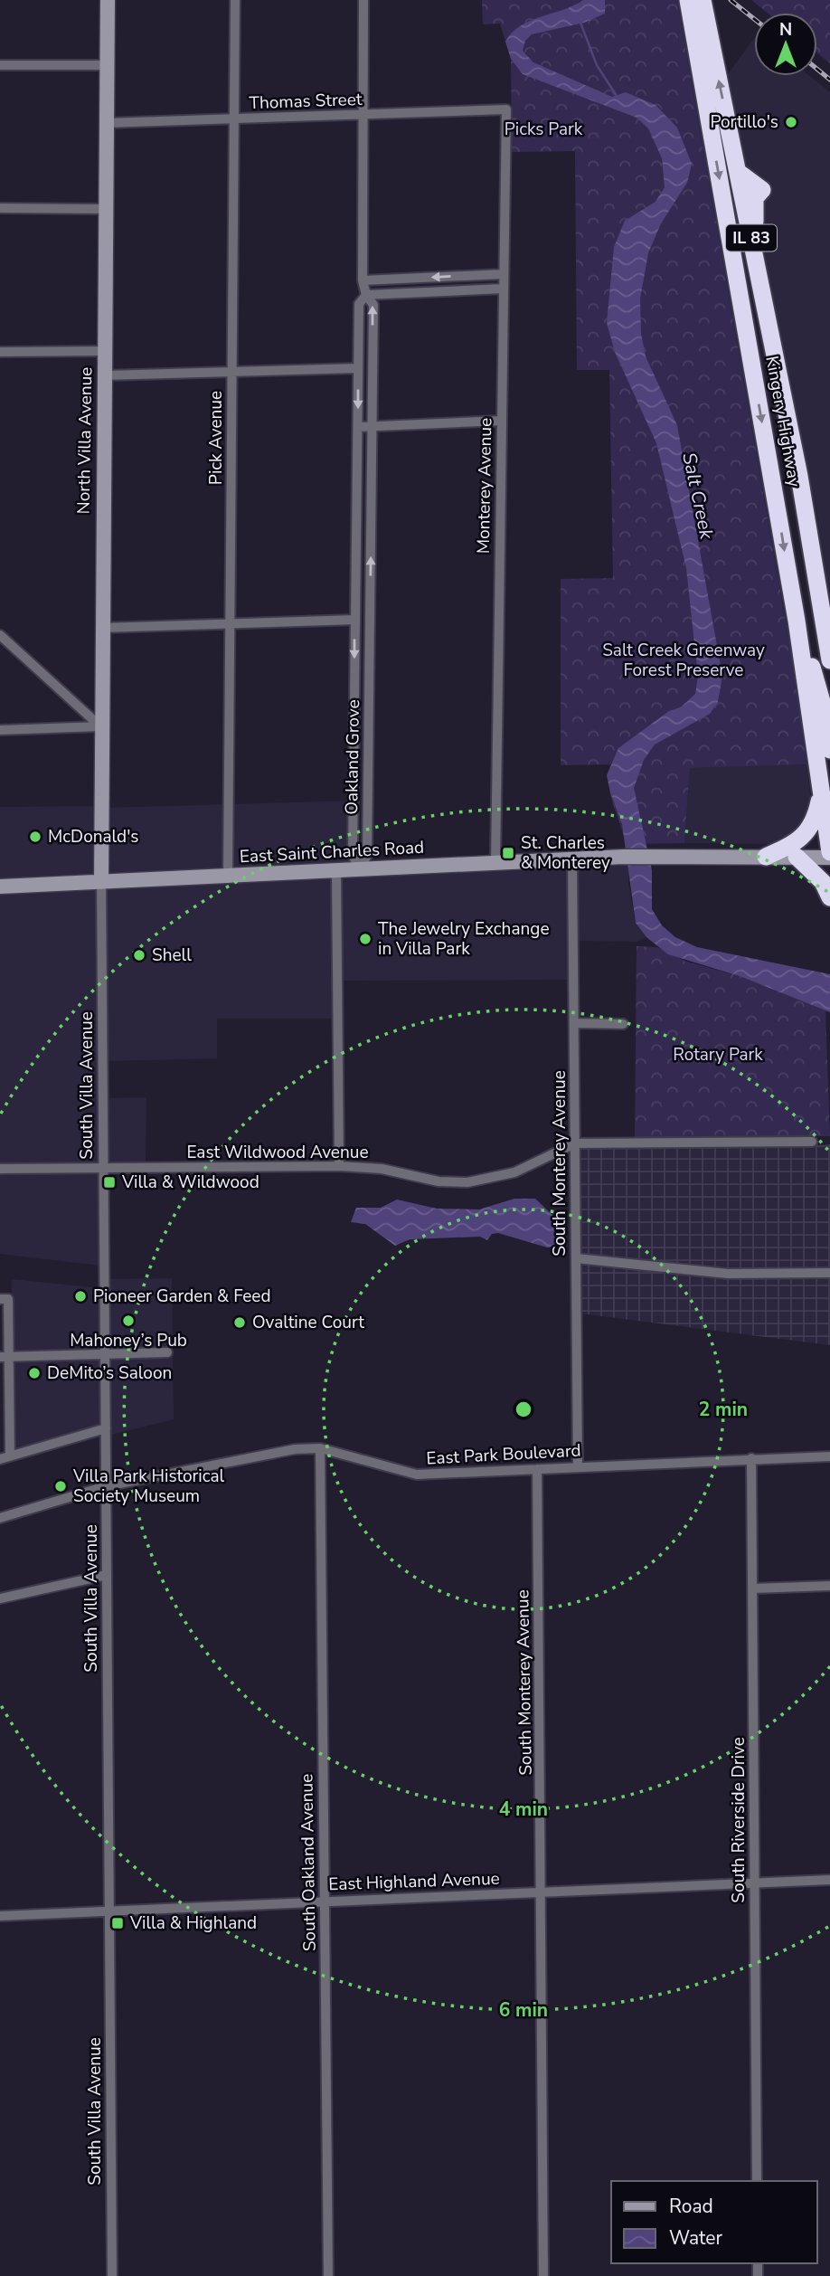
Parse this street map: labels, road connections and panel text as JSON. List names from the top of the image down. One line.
{"streets":{"highway":["IL 83","Kingery Highway"],"street":["Thomas Street","Pick Avenue","North Villa Avenue","Monterey Avenue","Oakland Grove","East Saint Charles Road","South Villa Avenue","East Wildwood Avenue","South Monterey Avenue","East Park Boulevard","South Riverside Drive","South Oakland Avenue","East Highland Avenue"]},"crossings":[["Thomas Street","Pick Avenue"],["Thomas Street","North Villa Avenue"],["Thomas Street","Monterey Avenue"],["Thomas Street","Oakland Grove"],["Pick Avenue","East Saint Charles Road"],["North Villa Avenue","East Saint Charles Road"],["North Villa Avenue","South Villa Avenue"],["Monterey Avenue","East Saint Charles Road"],["Oakland Grove","East Saint Charles Road"],["East Saint Charles Road","South Villa Avenue"],["East Saint Charles Road","South Monterey Avenue"],["South Villa Avenue","East Wildwood Avenue"],["South Villa Avenue","East Park Boulevard"],["South Villa Avenue","East Highland Avenue"],["East Wildwood Avenue","South Monterey Avenue"],["South Monterey Avenue","East Park Boulevard"],["South Monterey Avenue","East Highland Avenue"],["East Park Boulevard","South Riverside Drive"],["East Park Boulevard","South Oakland Avenue"],["South Riverside Drive","East Highland Avenue"],["South Oakland Avenue","East Highland Avenue"]],"water":["Salt Creek"],"parks":["Picks Park","Salt Creek Greenway Forest Preserve","Rotary Park"],"places":{"other":["Portillo's","McDonald's","The Jewelry Exchange in Villa Park","Shell","Pioneer Garden & Feed","Mahoney’s Pub","Ovaltine Court","DeMito’s Saloon","Villa Park Historical Society Museum"],"transit":["St. Charles & Monterey","Villa & Wildwood","Villa & Highland"]},"legend":["Road","Water"],"north":"top","rings":["2 min","4 min","6 min"]}
